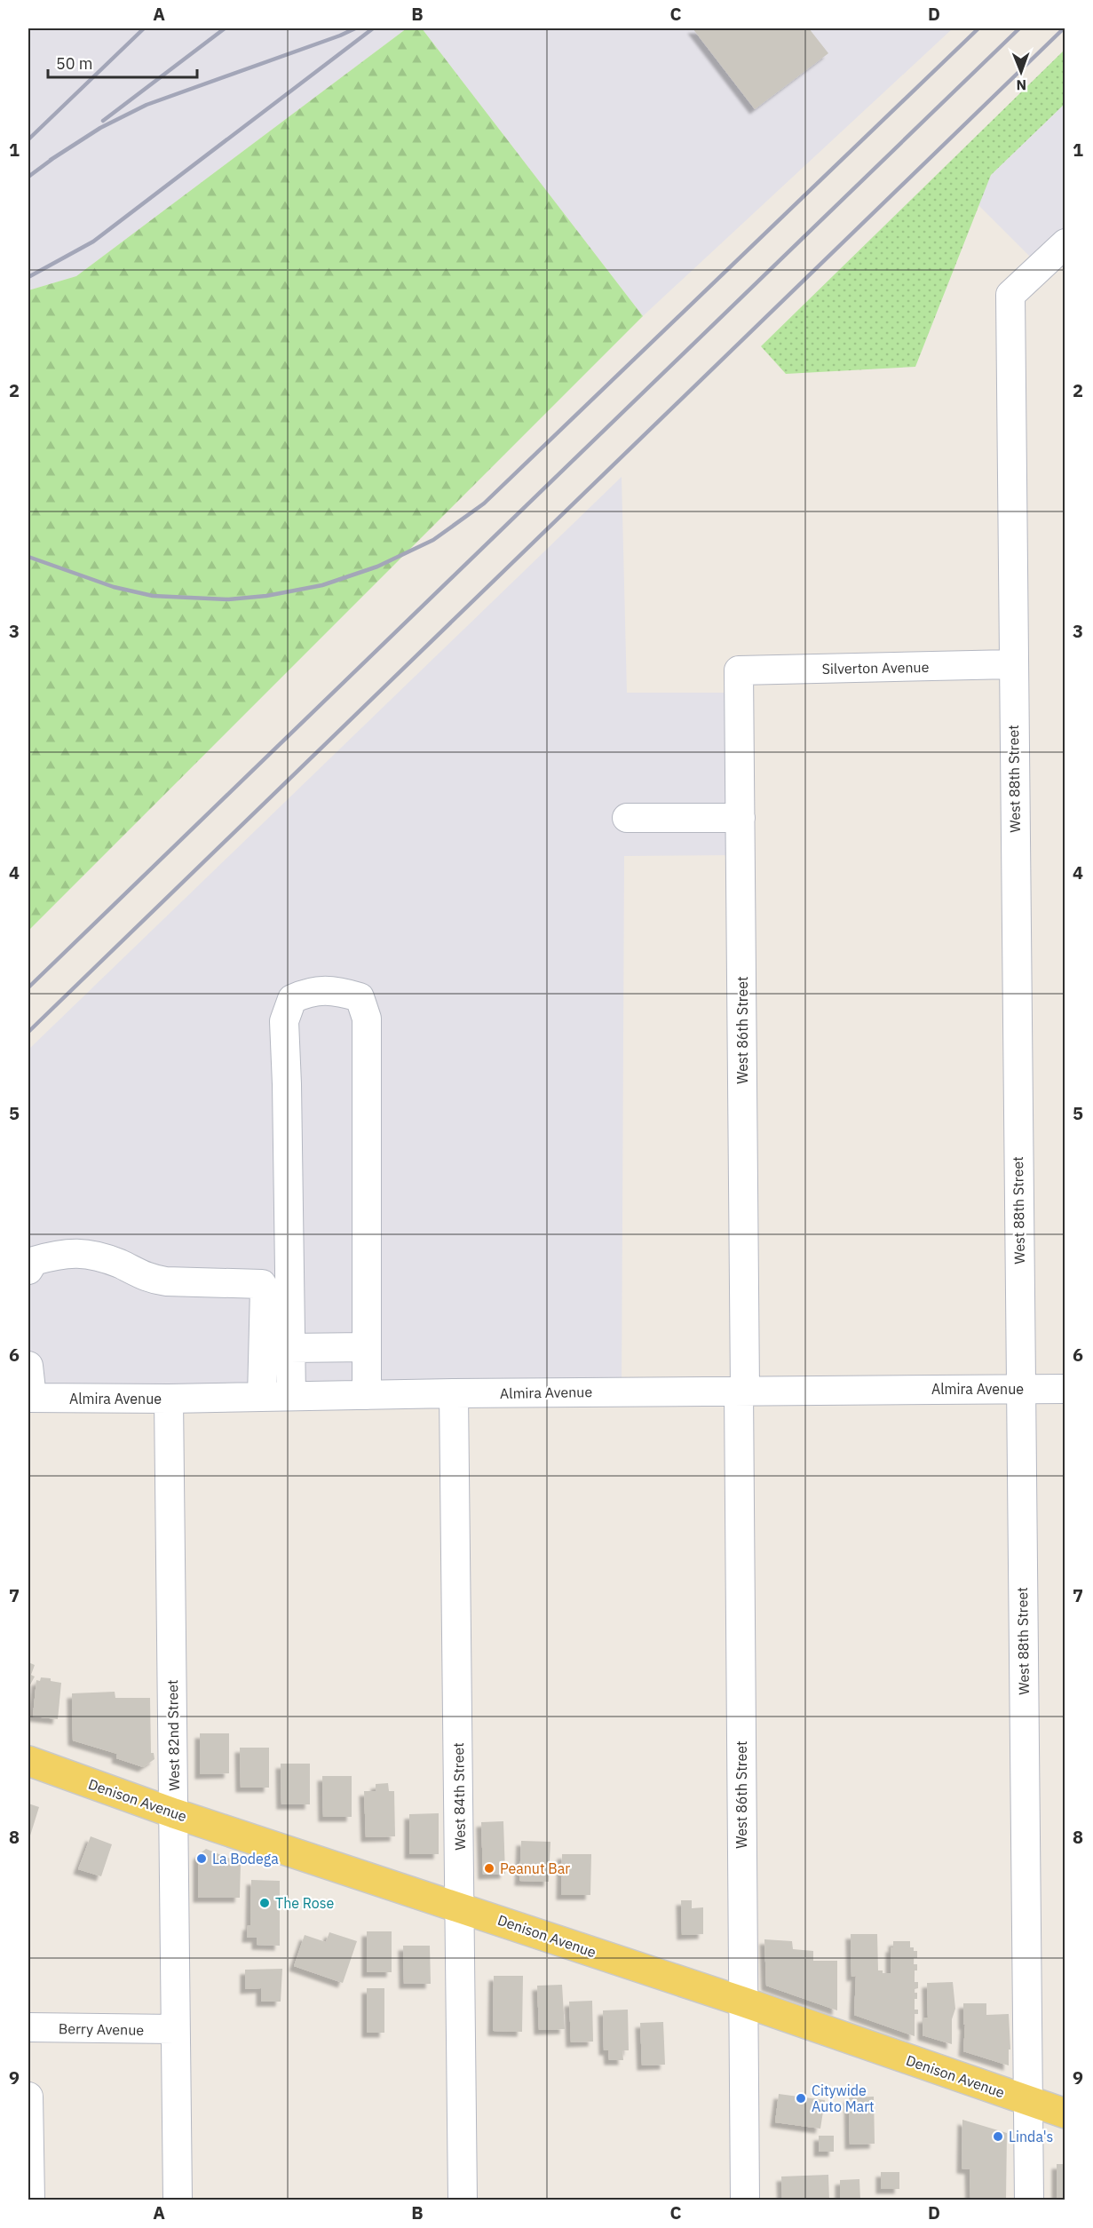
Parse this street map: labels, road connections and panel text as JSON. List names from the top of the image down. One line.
{"streets":{"main road":["Denison Avenue"],"street":["Silverton Avenue","West 88th Street","West 86th Street","Almira Avenue","West 82nd Street","West 84th Street","Berry Avenue"]},"crossings":[["Silverton Avenue","West 88th Street"],["Silverton Avenue","West 86th Street"],["West 88th Street","Almira Avenue"],["West 88th Street","Denison Avenue"],["West 86th Street","Almira Avenue"],["West 86th Street","Denison Avenue"],["Almira Avenue","West 82nd Street"],["Almira Avenue","West 84th Street"],["West 82nd Street","Denison Avenue"],["West 82nd Street","Berry Avenue"],["West 84th Street","Denison Avenue"]],"places":["La Bodega","Peanut Bar","The Rose","Citywide Auto Mart","Linda's"],"scale_bar":"50 m","north":"bottom","grid":{"columns":["A","B","C","D"],"rows":["1","2","3","4","5","6","7","8","9"]}}
